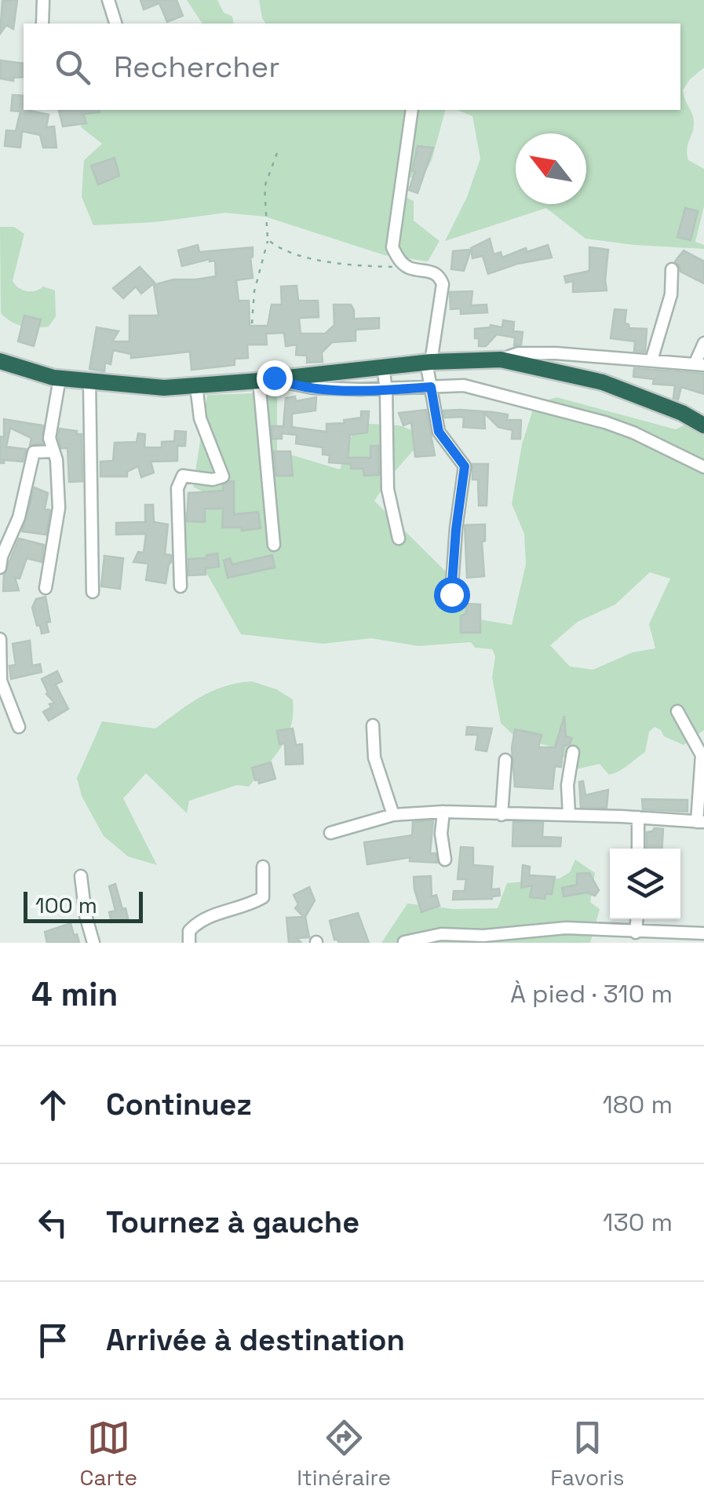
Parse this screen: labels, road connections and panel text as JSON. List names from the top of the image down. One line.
{"scale_bar":"100 m","north":"top left","page":{"search":"Rechercher","scale":"100 m","heading":["4 min","À pied · 310 m"],"list":[["Continuez","180 m"],["Tournez à gauche","130 m"],"Arrivée à destination"],"nav":["Carte","Itinéraire","Favoris"]}}
